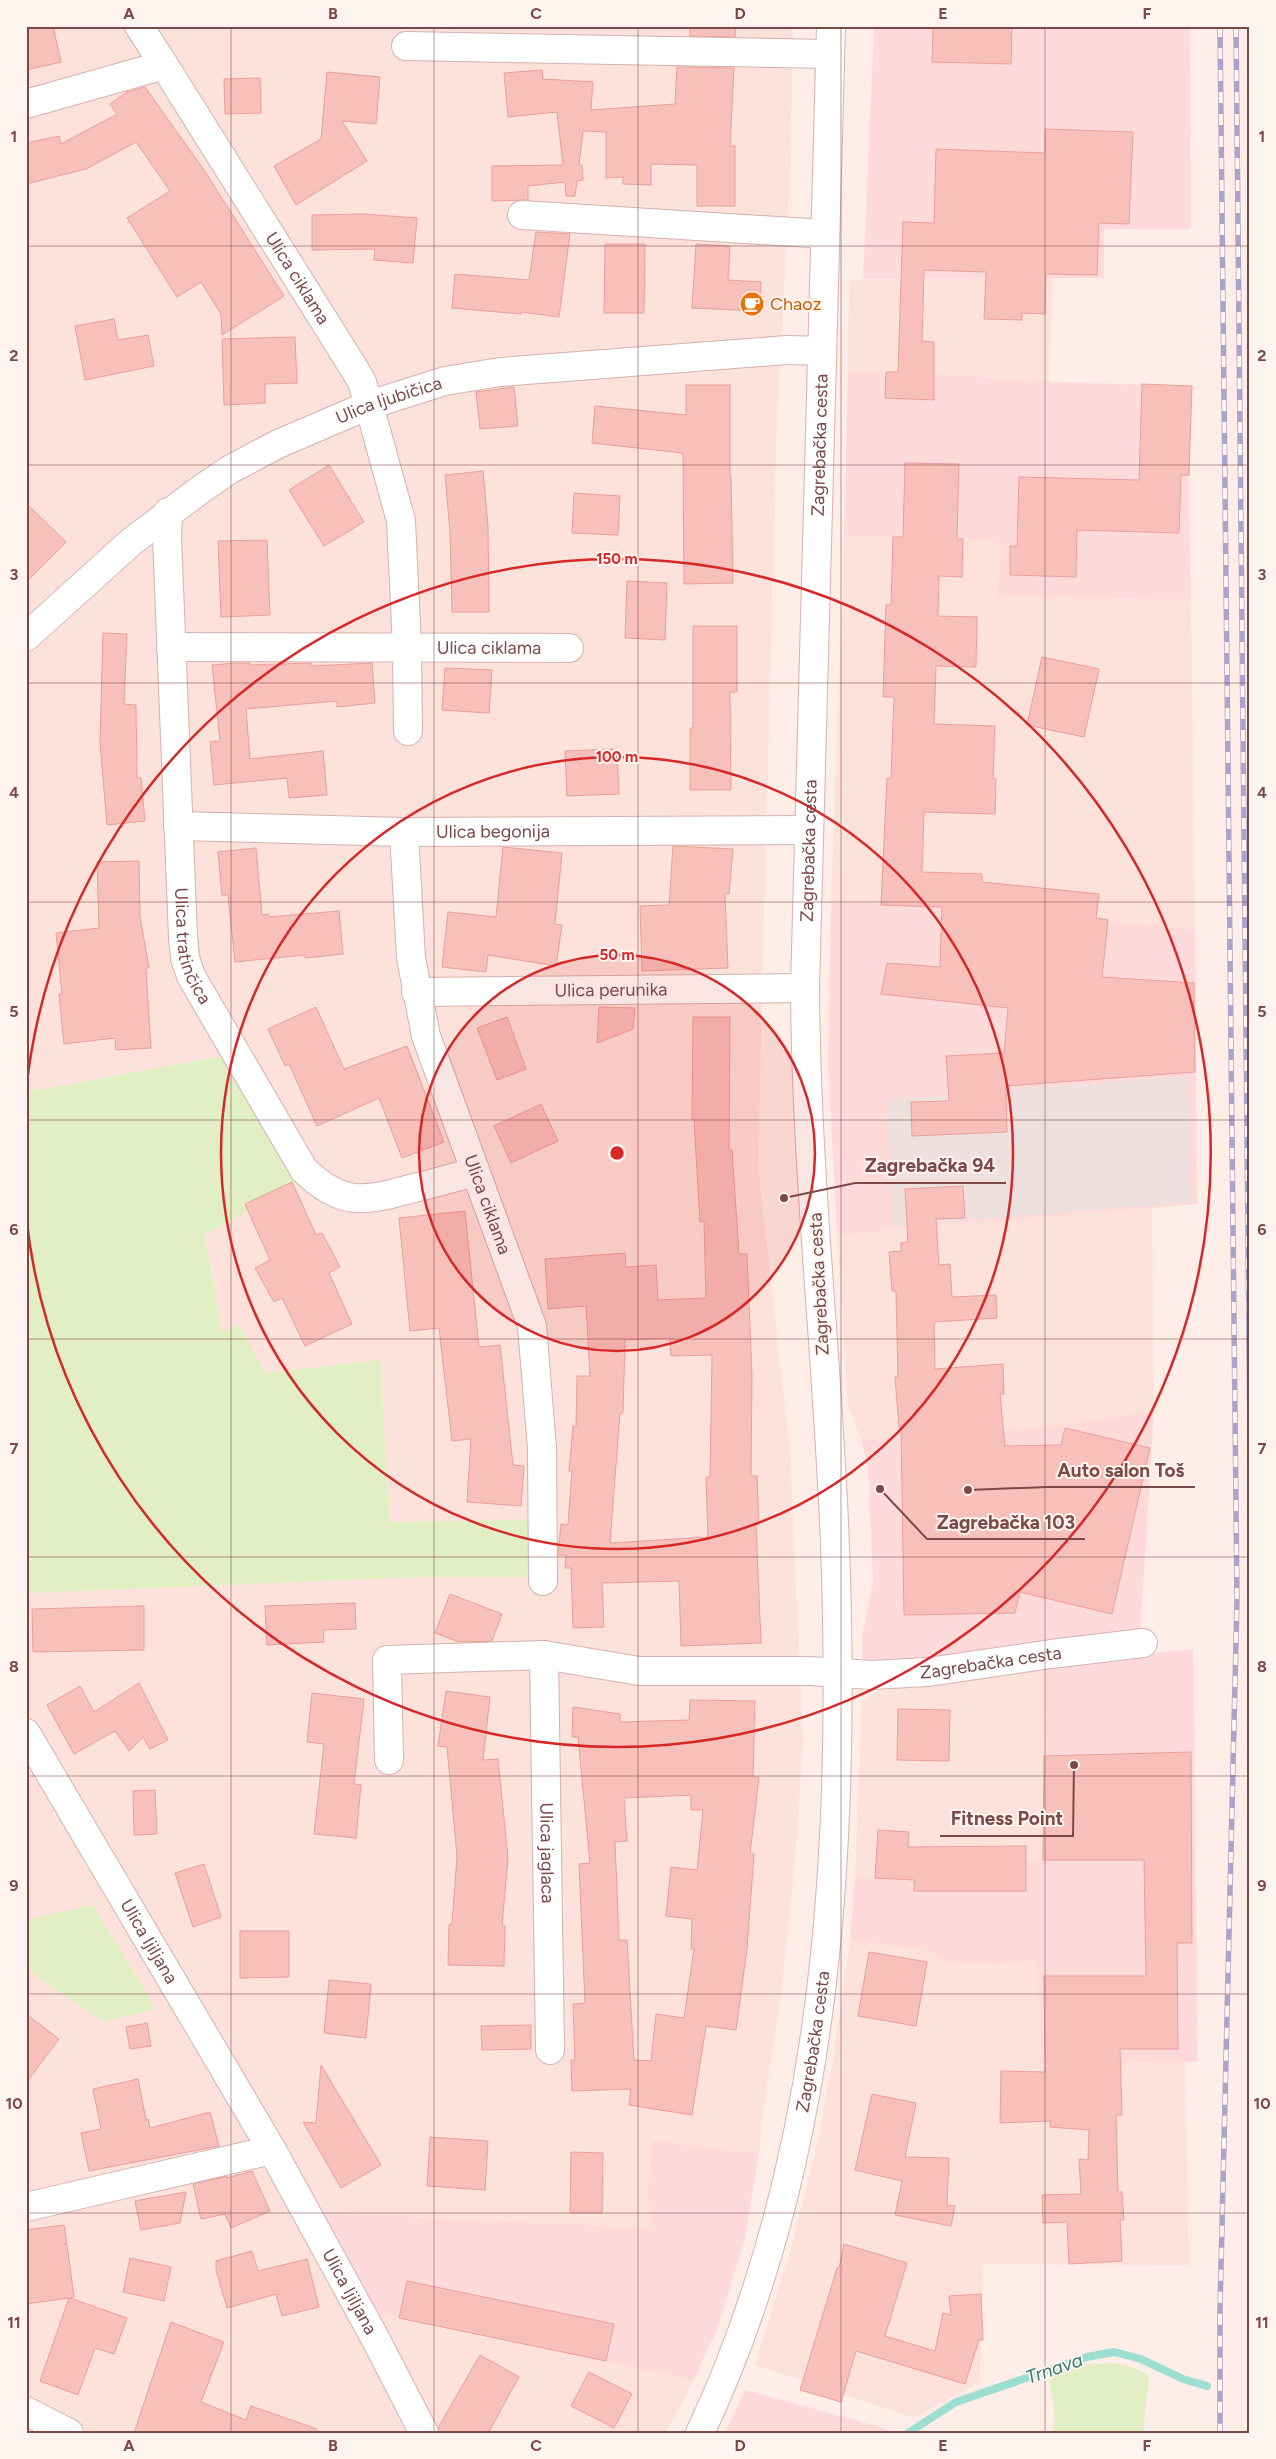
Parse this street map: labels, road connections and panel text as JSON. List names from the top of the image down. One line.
{"streets":{"street":["Ulica ciklama","Ulica ljubičica","Zagrebačka cesta","Ulica begonija","Ulica tratinčica","Ulica perunika","Ulica jaglaca","Ulica ljiljana"]},"crossings":[["Ulica ciklama","Ulica ljubičica"],["Ulica ciklama","Ulica begonija"],["Ulica ciklama","Ulica tratinčica"],["Ulica ciklama","Ulica perunika"],["Ulica ljubičica","Zagrebačka cesta"],["Ulica ljubičica","Ulica tratinčica"],["Zagrebačka cesta","Ulica begonija"],["Zagrebačka cesta","Ulica perunika"],["Ulica begonija","Ulica tratinčica"]],"water":["Trnava"],"places":{"cafe":["Chaoz"],"other":["Zagrebačka 94","Zagrebačka 103","Auto salon Toš","Fitness Point"]},"grid":{"columns":["A","B","C","D","E","F"],"rows":["1","2","3","4","5","6","7","8","9","10","11"]},"rings":["150 m","100 m","50 m"]}
